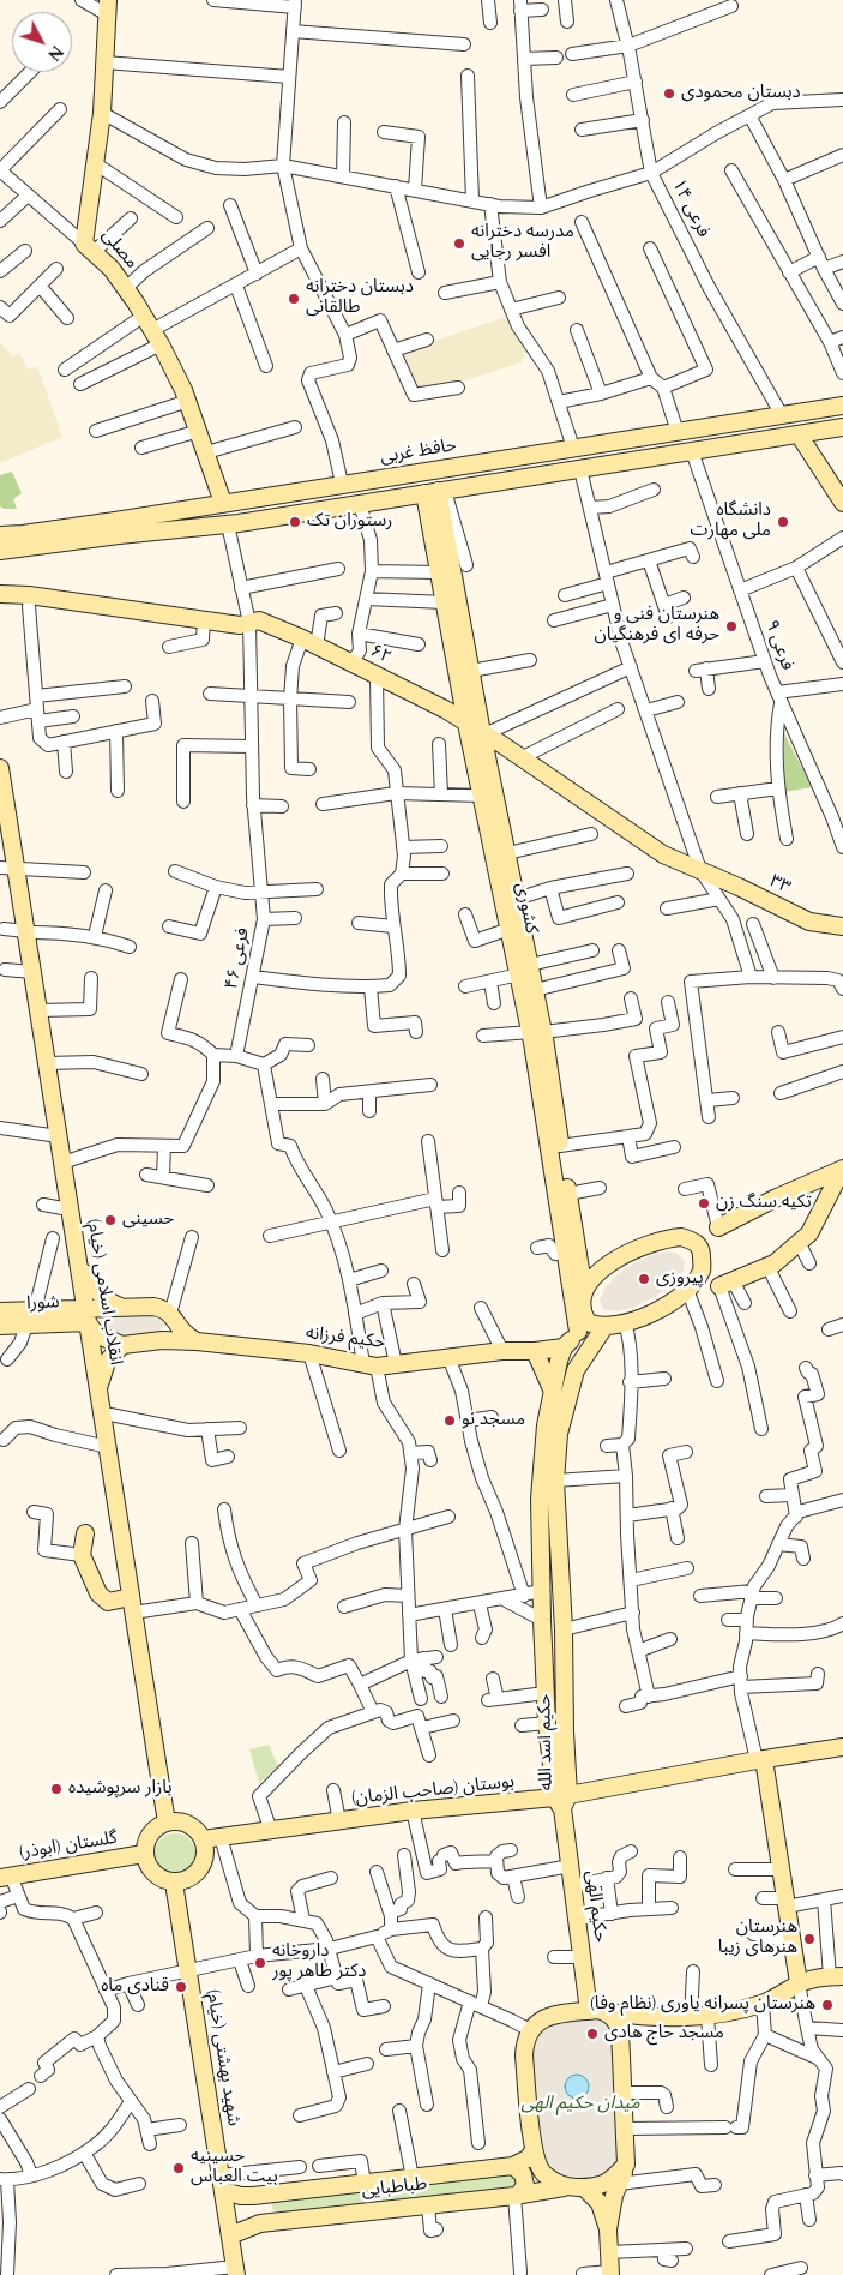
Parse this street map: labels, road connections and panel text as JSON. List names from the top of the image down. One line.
{"streets":{"main road":["مصلی","حافظ غربی","۶۲","۳۳","کشوری","انقلاب اسلامی (خیام)","شورا","حکیم فرزانه","حکیم اسد الله","بوستان (صاحب الزمان)","گلستان (ابوذر)","حکیم الهی","شهید بهشتی (خیام)","طباطبایی"],"street":["فرعی ۱۴","فرعی ۹","فرعی ۴۶"]},"crossings":[["فرعی ۱۴","حافظ غربی"],["مصلی","حافظ غربی"],["حافظ غربی","فرعی ۹"],["حافظ غربی","کشوری"],["حافظ غربی","فرعی ۴۶"],["۶۲","۳۳"],["۶۲","کشوری"],["۶۲","فرعی ۴۶"],["انقلاب اسلامی (خیام)","شورا"],["انقلاب اسلامی (خیام)","بوستان (صاحب الزمان)"],["انقلاب اسلامی (خیام)","گلستان (ابوذر)"],["انقلاب اسلامی (خیام)","شهید بهشتی (خیام)"],["حکیم فرزانه","حکیم اسد الله"],["حکیم اسد الله","بوستان (صاحب الزمان)"],["حکیم اسد الله","حکیم الهی"],["بوستان (صاحب الزمان)","گلستان (ابوذر)"],["بوستان (صاحب الزمان)","حکیم الهی"],["بوستان (صاحب الزمان)","شهید بهشتی (خیام)"],["گلستان (ابوذر)","شهید بهشتی (خیام)"],["شهید بهشتی (خیام)","طباطبایی"]],"parks":["میدان حکیم الهی"],"places":["دبستان محمودی","مدرسه دخترانه افسر رجایی","دبستان دخترانه طالقانی","رستوران تک","دانشگاه ملی مهارت","هنرستان فنی و حرفه ای فرهنگیان","تکیه سنگ زن","حسینی","پیروزی","مسجد نو","بازار سرپوشیده","هنرستان هنرهای زیبا","داروخانه دکتر طاهر پور","قنادی ماه","هنرستان پسرانه یاوری (نظام وفا)","مسجد حاج هادی","حسینیه بیت العباس"],"north":"bottom right"}
